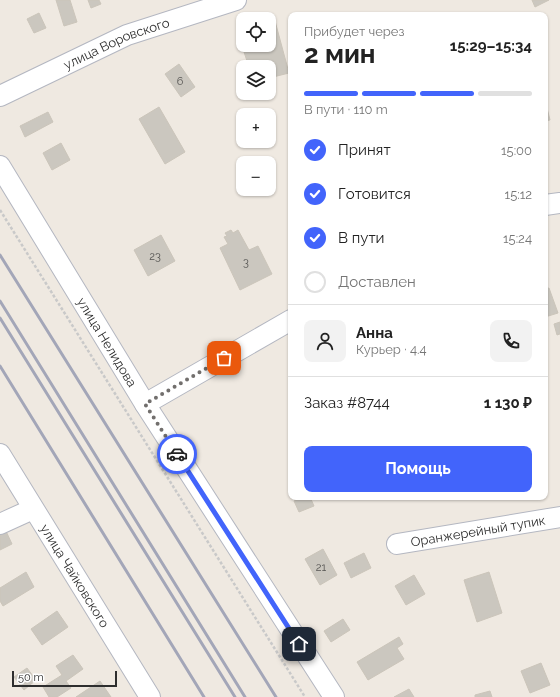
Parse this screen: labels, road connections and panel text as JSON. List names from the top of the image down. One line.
{"streets":{"street":["улица Воровского","улица Нелидова","Оранжерейный тупик","улица Чайковского"]},"house_numbers":["6","23","3","21"],"scale_bar":"50 m","page":{"map_buttons":["+","−"],"heading":["2 мин","Прибудет через","15:29–15:34"],"panel":["Анна","Курьер · 4.4","Заказ #8744","1 130 ₽"],"bar":"В пути · 110 m","list":[["Принят","15:00"],["Готовится","15:12"],["В пути","15:24"],"Доставлен"],"buttons":"Помощь","scale":"50 m"}}
